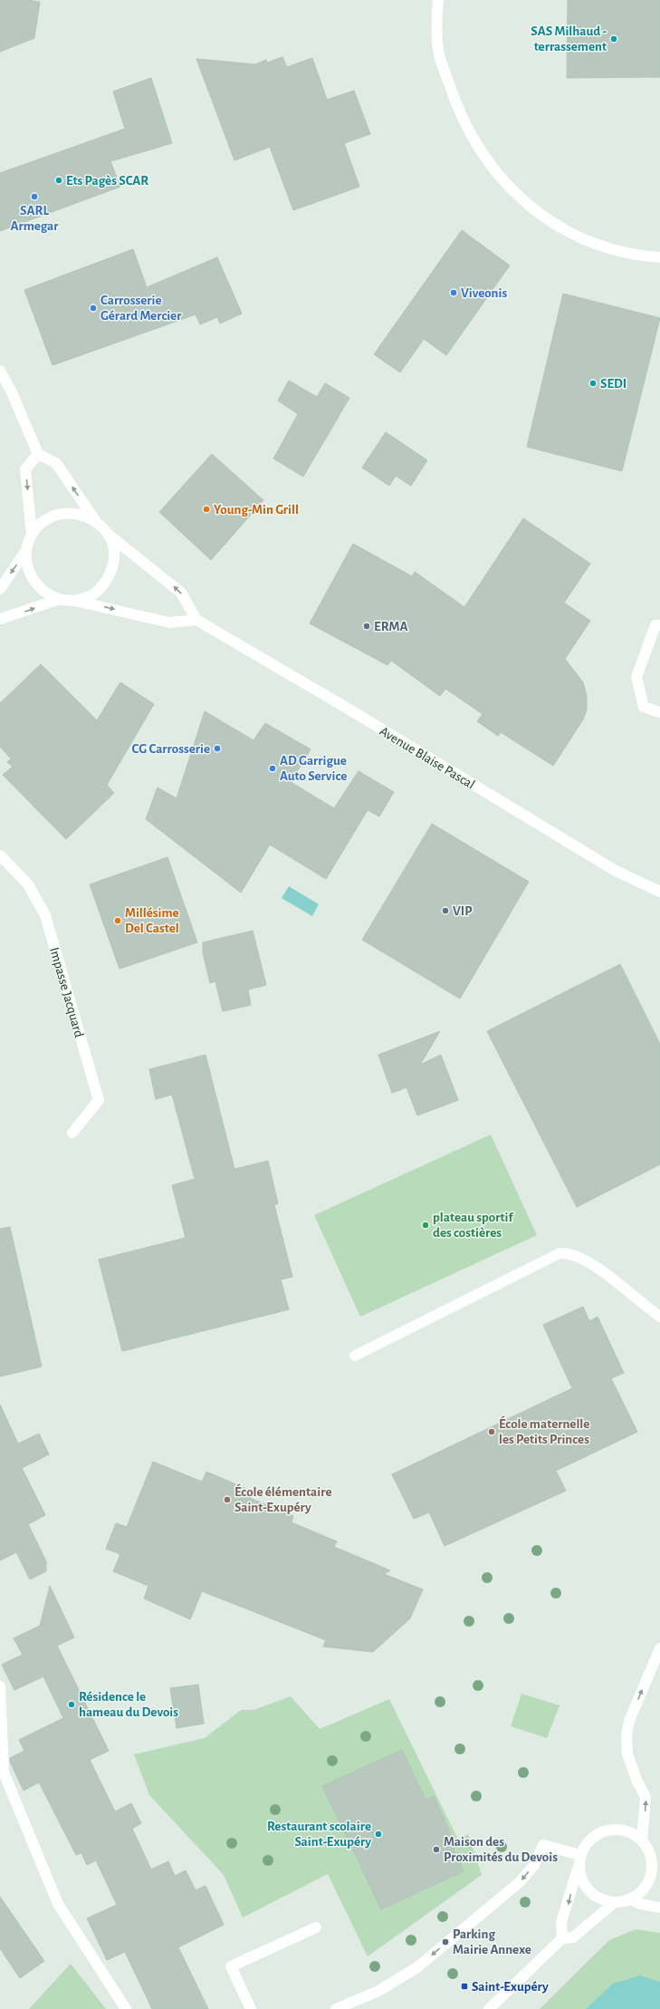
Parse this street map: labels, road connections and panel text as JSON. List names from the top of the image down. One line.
{"streets":{"street":["Avenue Blaise Pascal","Impasse Jacquard"]},"places":{"other":["SAS Milhaud - terrassement","Ets Pagès SCAR","SARL Armegar","Viveonis","Carrosserie Gérard Mercier","SEDI","Young-Min Grill","ERMA","CG Carrosserie","AD Garrigue Auto Service","VIP","Millésime Del Castel","plateau sportif des costières","École maternelle les Petits Princes","École élémentaire Saint-Exupéry","Résidence le hameau du Devois","Restaurant scolaire Saint-Exupéry","Maison des Proximités du Devois","Parking Mairie Annexe"],"transit":["Saint-Exupéry"]}}
